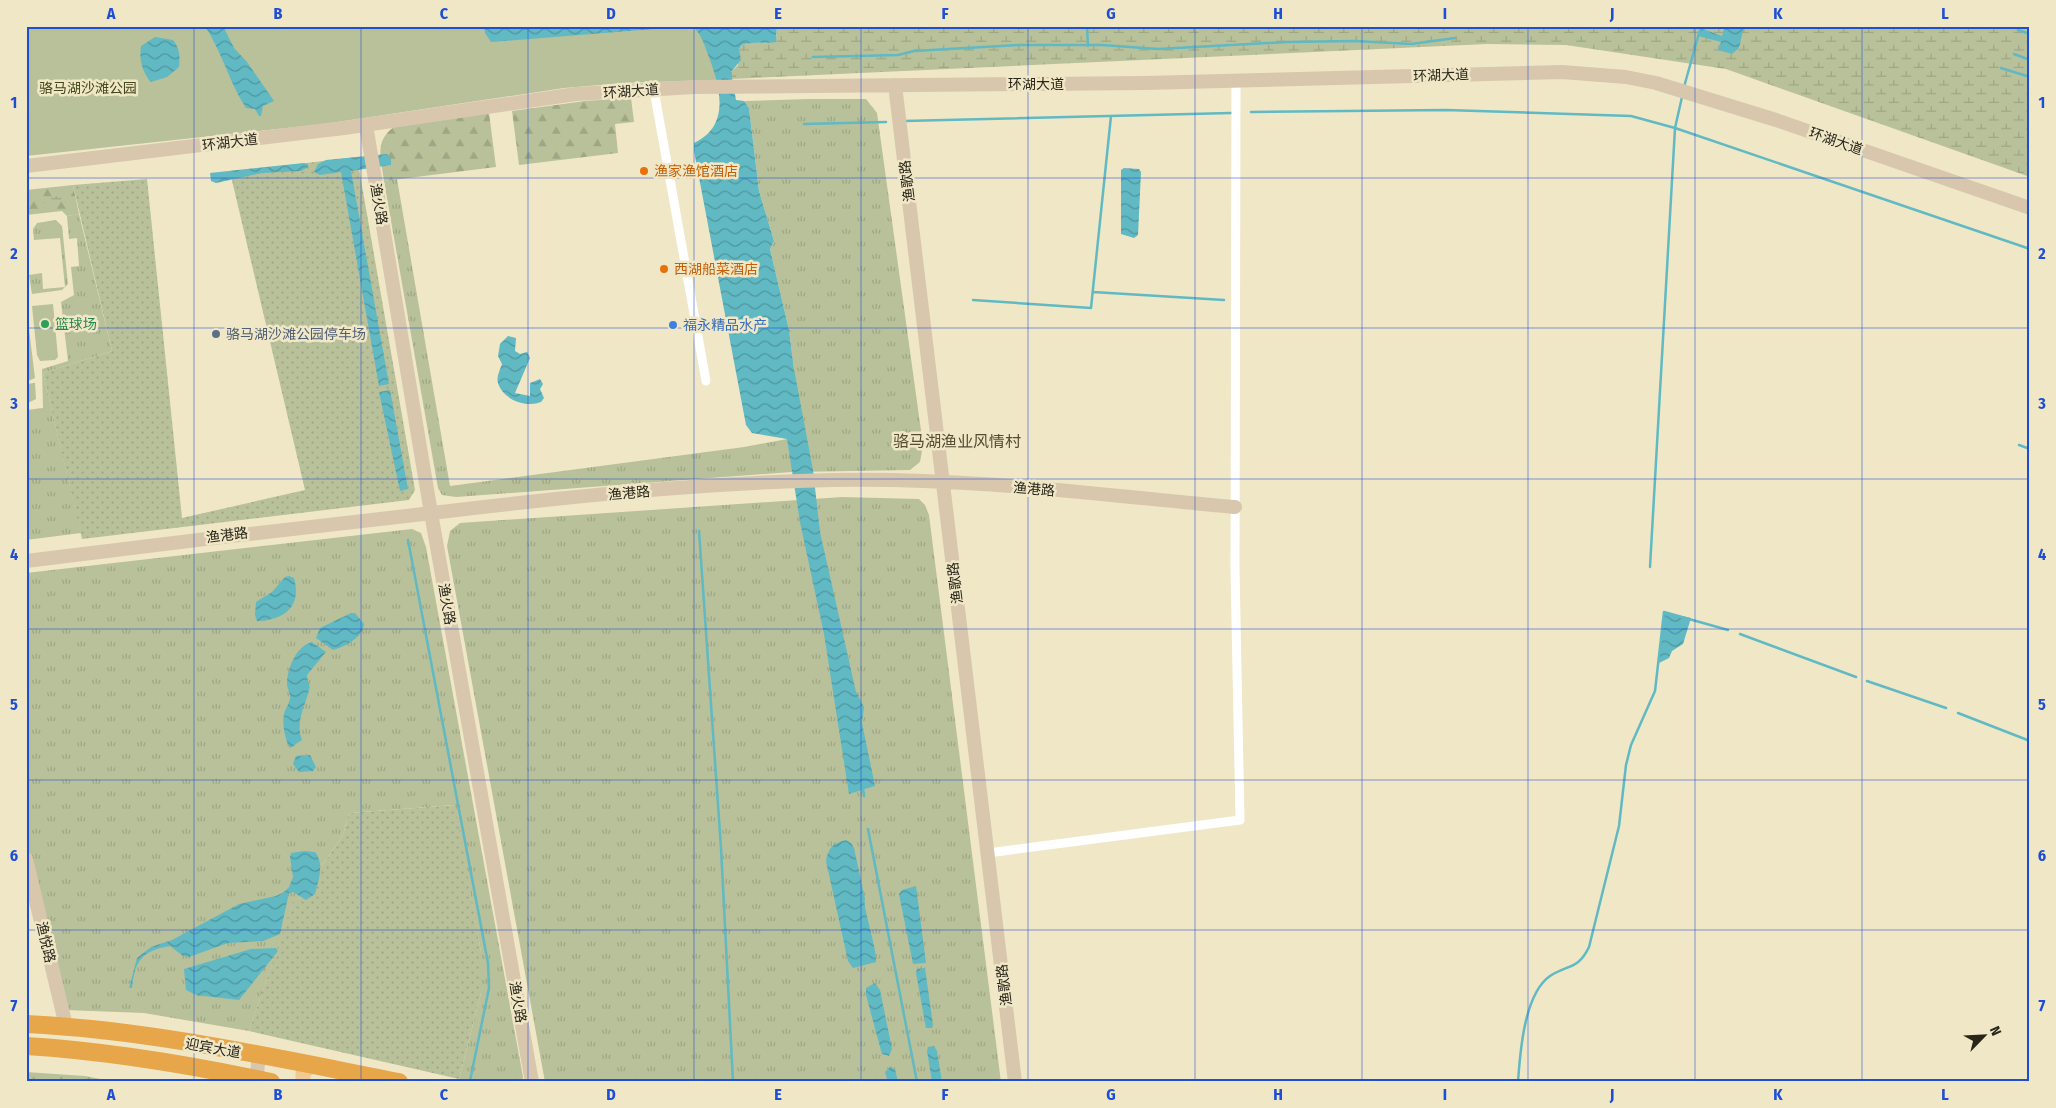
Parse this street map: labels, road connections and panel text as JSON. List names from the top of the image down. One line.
{"streets":{"highway":["迎宾大道"],"street":["环湖大道","渔歌路","渔火路","渔港路","渔悦路"]},"crossings":[["环湖大道","渔歌路"],["环湖大道","渔火路"],["渔歌路","渔港路"],["渔火路","渔港路"],["渔悦路","迎宾大道"]],"districts":["骆马湖渔业风情村"],"parks":["骆马湖沙滩公园"],"places":["渔家渔馆酒店","西湖船菜酒店","篮球场","福永精品水产","骆马湖沙滩公园停车场"],"north":"top right","grid":{"columns":["A","B","C","D","E","F","G","H","I","J","K","L"],"rows":["1","2","3","4","5","6","7"]}}
